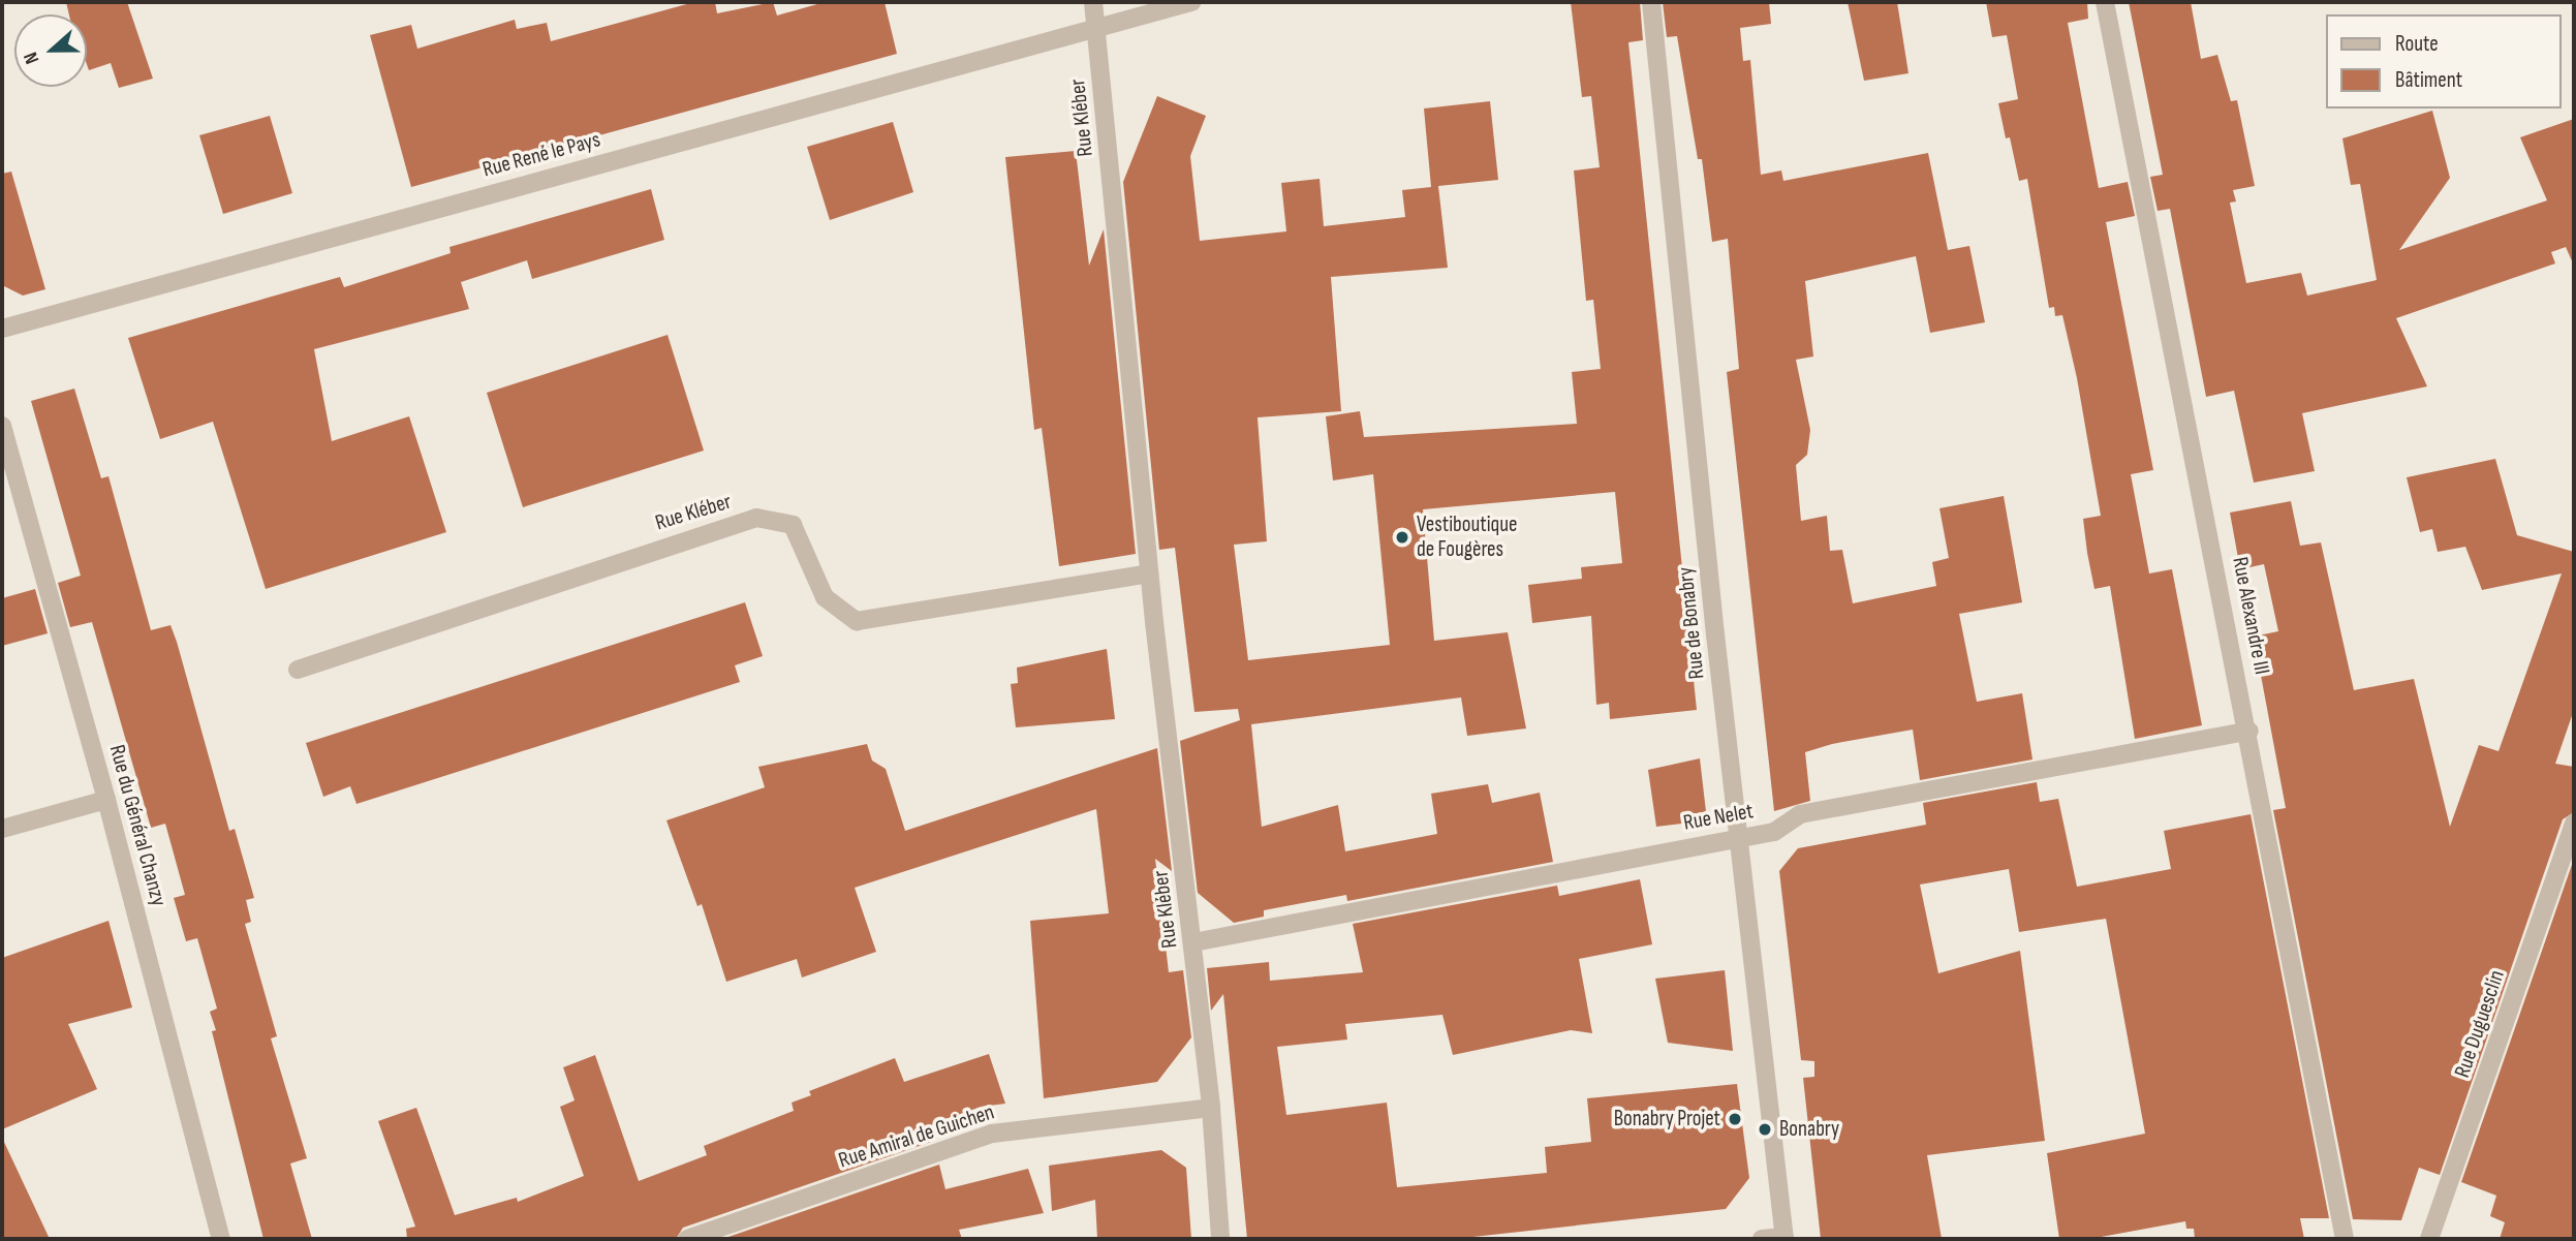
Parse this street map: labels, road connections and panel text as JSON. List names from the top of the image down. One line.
{"streets":{"street":["Rue Kléber","Rue René le Pays","Rue Alexandre III","Rue de Bonabry","Rue Nelet","Rue du Général Chanzy","Rue Duguesclin","Rue Amiral de Guichen"]},"crossings":[["Rue Kléber","Rue René le Pays"],["Rue Kléber","Rue Nelet"],["Rue Kléber","Rue Amiral de Guichen"],["Rue Alexandre III","Rue Nelet"],["Rue de Bonabry","Rue Nelet"]],"places":["Vestiboutique de Fougères","Bonabry Projet","Bonabry"],"legend":["Route","Bâtiment"],"north":"left"}
